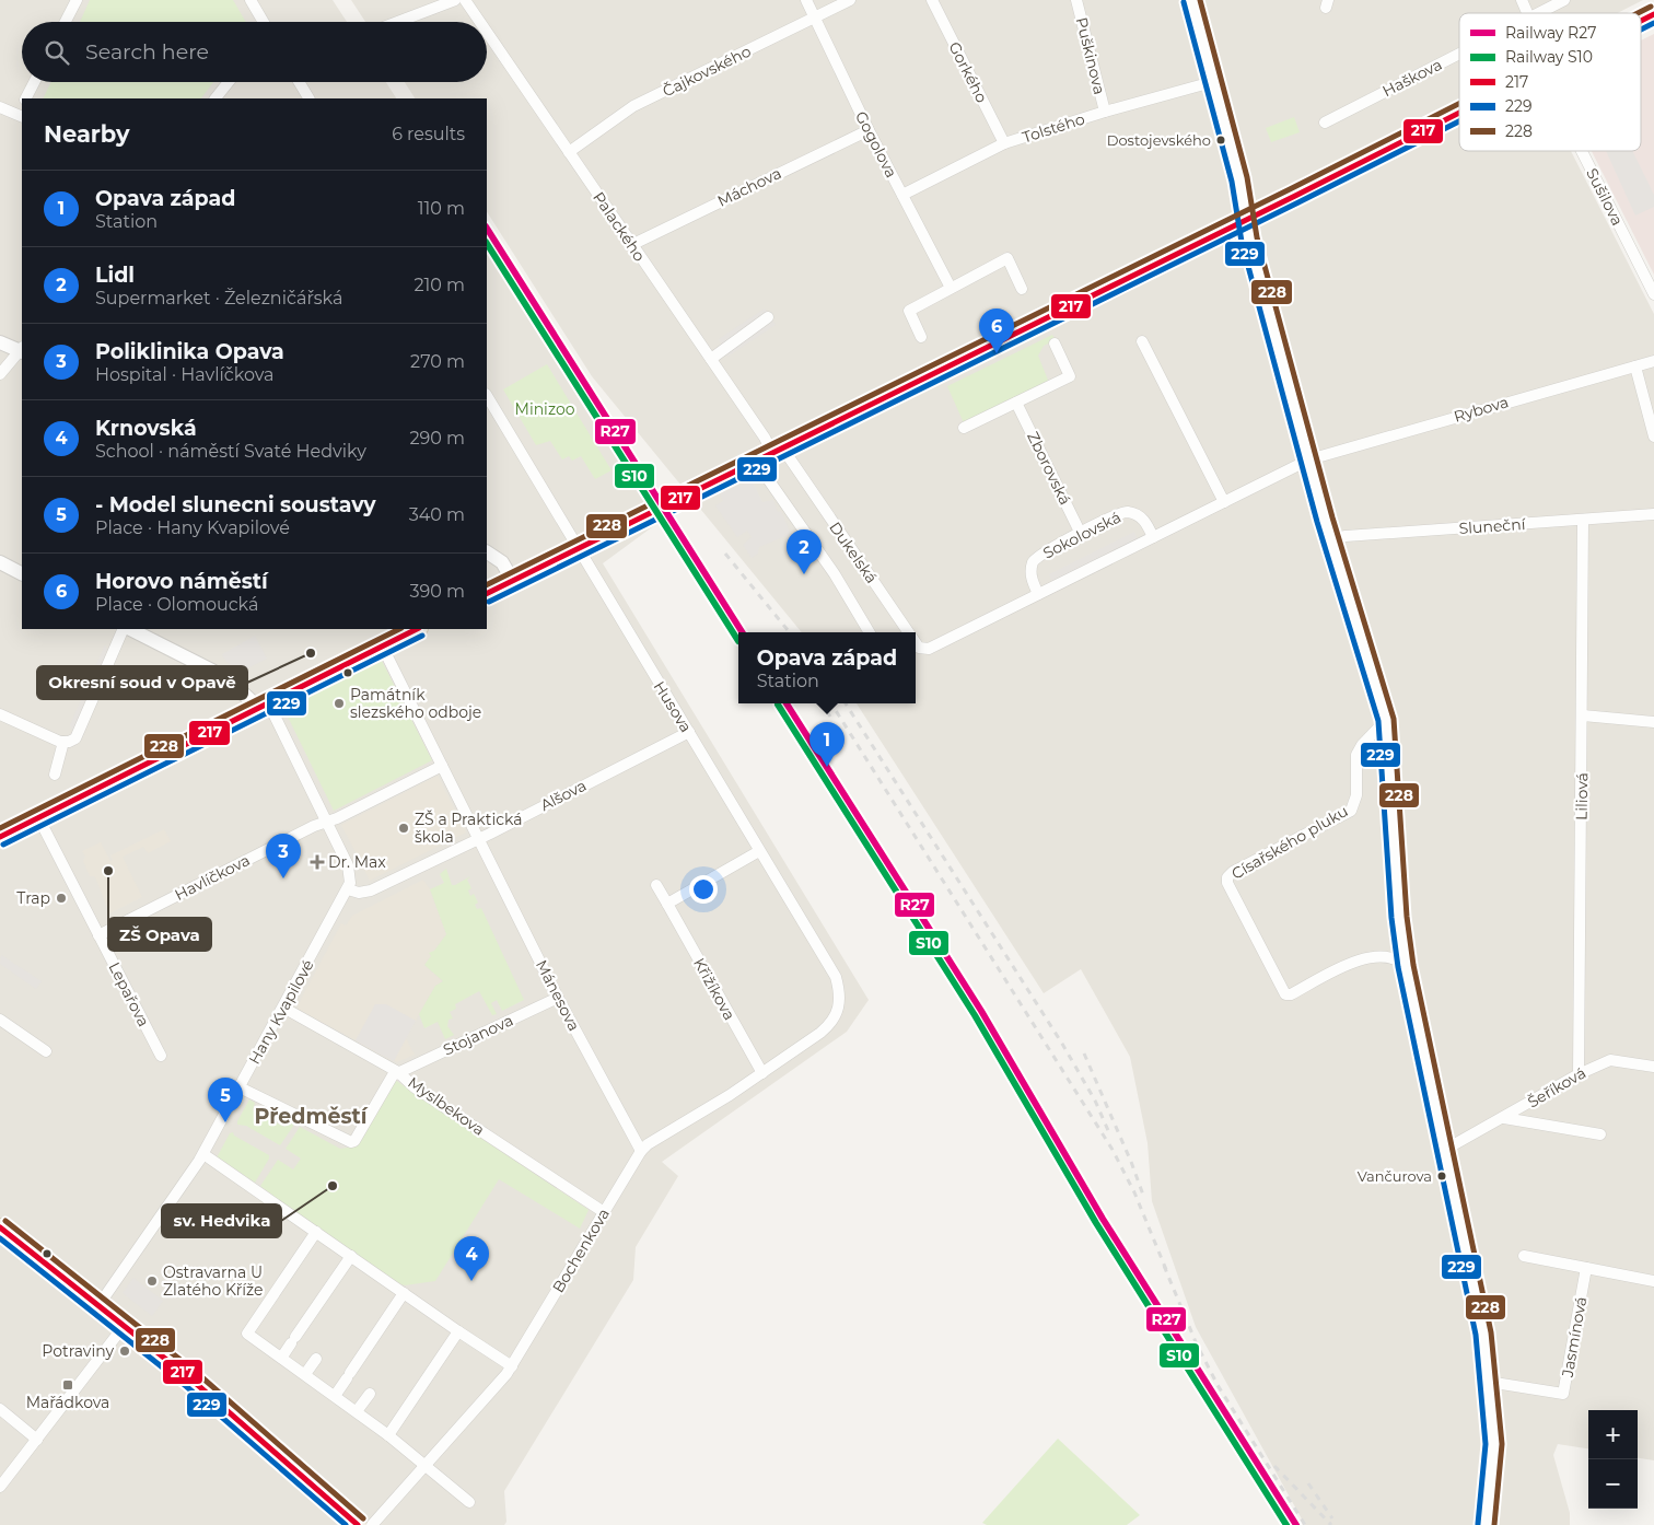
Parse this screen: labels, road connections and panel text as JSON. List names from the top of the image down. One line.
{"streets":{"street":["Puškinova","Čajkovského","Gorkého","Haškova","Tolstého","Gogolova","Máchova","Sušilova","Palackého","Rybova","Zborovská","Sluneční","Sokolovská","Dukelská","Husova","Alšova","Liliová","Císařského pluku","Havlíčkova","Křižíkova","Lepařova","Mánesova","Hany Kvapilové","Stojanova","Šeříková","Myslbekova","Bochenkova","Jasmínová"]},"crossings":[["Puškinova","Tolstého"],["Čajkovského","Gogolova"],["Čajkovského","Palackého"],["Gorkého","Tolstého"],["Tolstého","Gogolova"],["Gogolova","Máchova"],["Máchova","Palackého"],["Palackého","Dukelská"],["Zborovská","Sokolovská"],["Sluneční","Liliová"],["Sokolovská","Dukelská"],["Husova","Alšova"],["Husova","Bochenkova"],["Alšova","Mánesova"],["Alšova","Hany Kvapilové"],["Liliová","Šeříková"],["Havlíčkova","Lepařova"],["Havlíčkova","Mánesova"],["Křižíkova","Bochenkova"],["Mánesova","Stojanova"],["Mánesova","Bochenkova"],["Hany Kvapilové","Myslbekova"],["Stojanova","Myslbekova"],["Myslbekova","Bochenkova"]],"districts":["Předměstí"],"parks":["Minizoo"],"places":{"other":["Dostojevského","Okresní soud v Opavě","Památník slezského odboje","ZŠ a Praktická škola","ZŠ Opava","Trap","Vančurova","sv. Hedvika","Ostravarna U Zlatého Kříže","Potraviny"],"health":["Dr. Max"],"transit":["Mařádkova"]},"lines":["transit line 228","transit line 229","transit line 217","rail line R27","rail line S10"],"legend":["Railway R27","Railway S10","217","229","228"],"page":{"search":"Search here","heading":["Nearby","6 results"],"list":[{"mark":"1","name":"Opava západ","note":"Station","value":"110 m"},{"mark":"2","name":"Lidl","note":"Supermarket · Železničářská","value":"210 m"},{"mark":"3","name":"Poliklinika Opava","note":"Hospital · Havlíčkova","value":"270 m"},{"mark":"4","name":"Krnovská","note":"School · náměstí Svaté Hedviky","value":"290 m"},{"mark":"5","name":"- Model slunecni soustavy","note":"Place · Hany Kvapilové","value":"340 m"},{"mark":"6","name":"Horovo náměstí","note":"Place · Olomoucká","value":"390 m"}],"pins":["6","2","1","3","5","4"],"popup":["Opava západ","Station"],"map_buttons":["+","−"]}}
